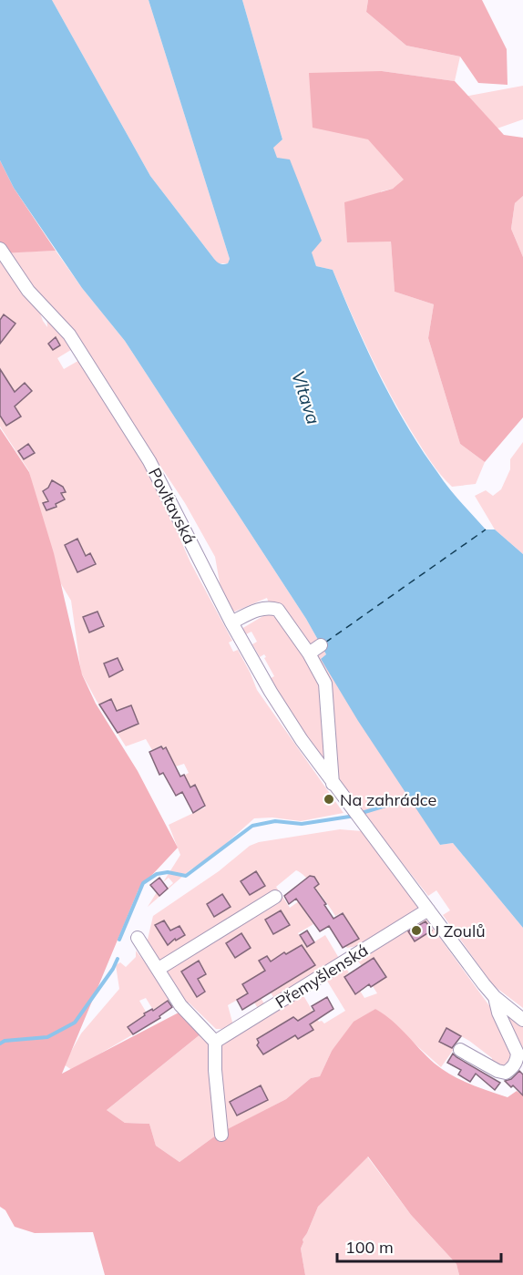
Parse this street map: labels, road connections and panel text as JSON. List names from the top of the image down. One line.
{"streets":{"street":["Povltavská","Přemyšlenská"]},"crossings":[["Povltavská","Přemyšlenská"]],"water":["Vltava"],"places":["Na zahrádce","U Zoulů"],"scale_bar":"100 m"}
